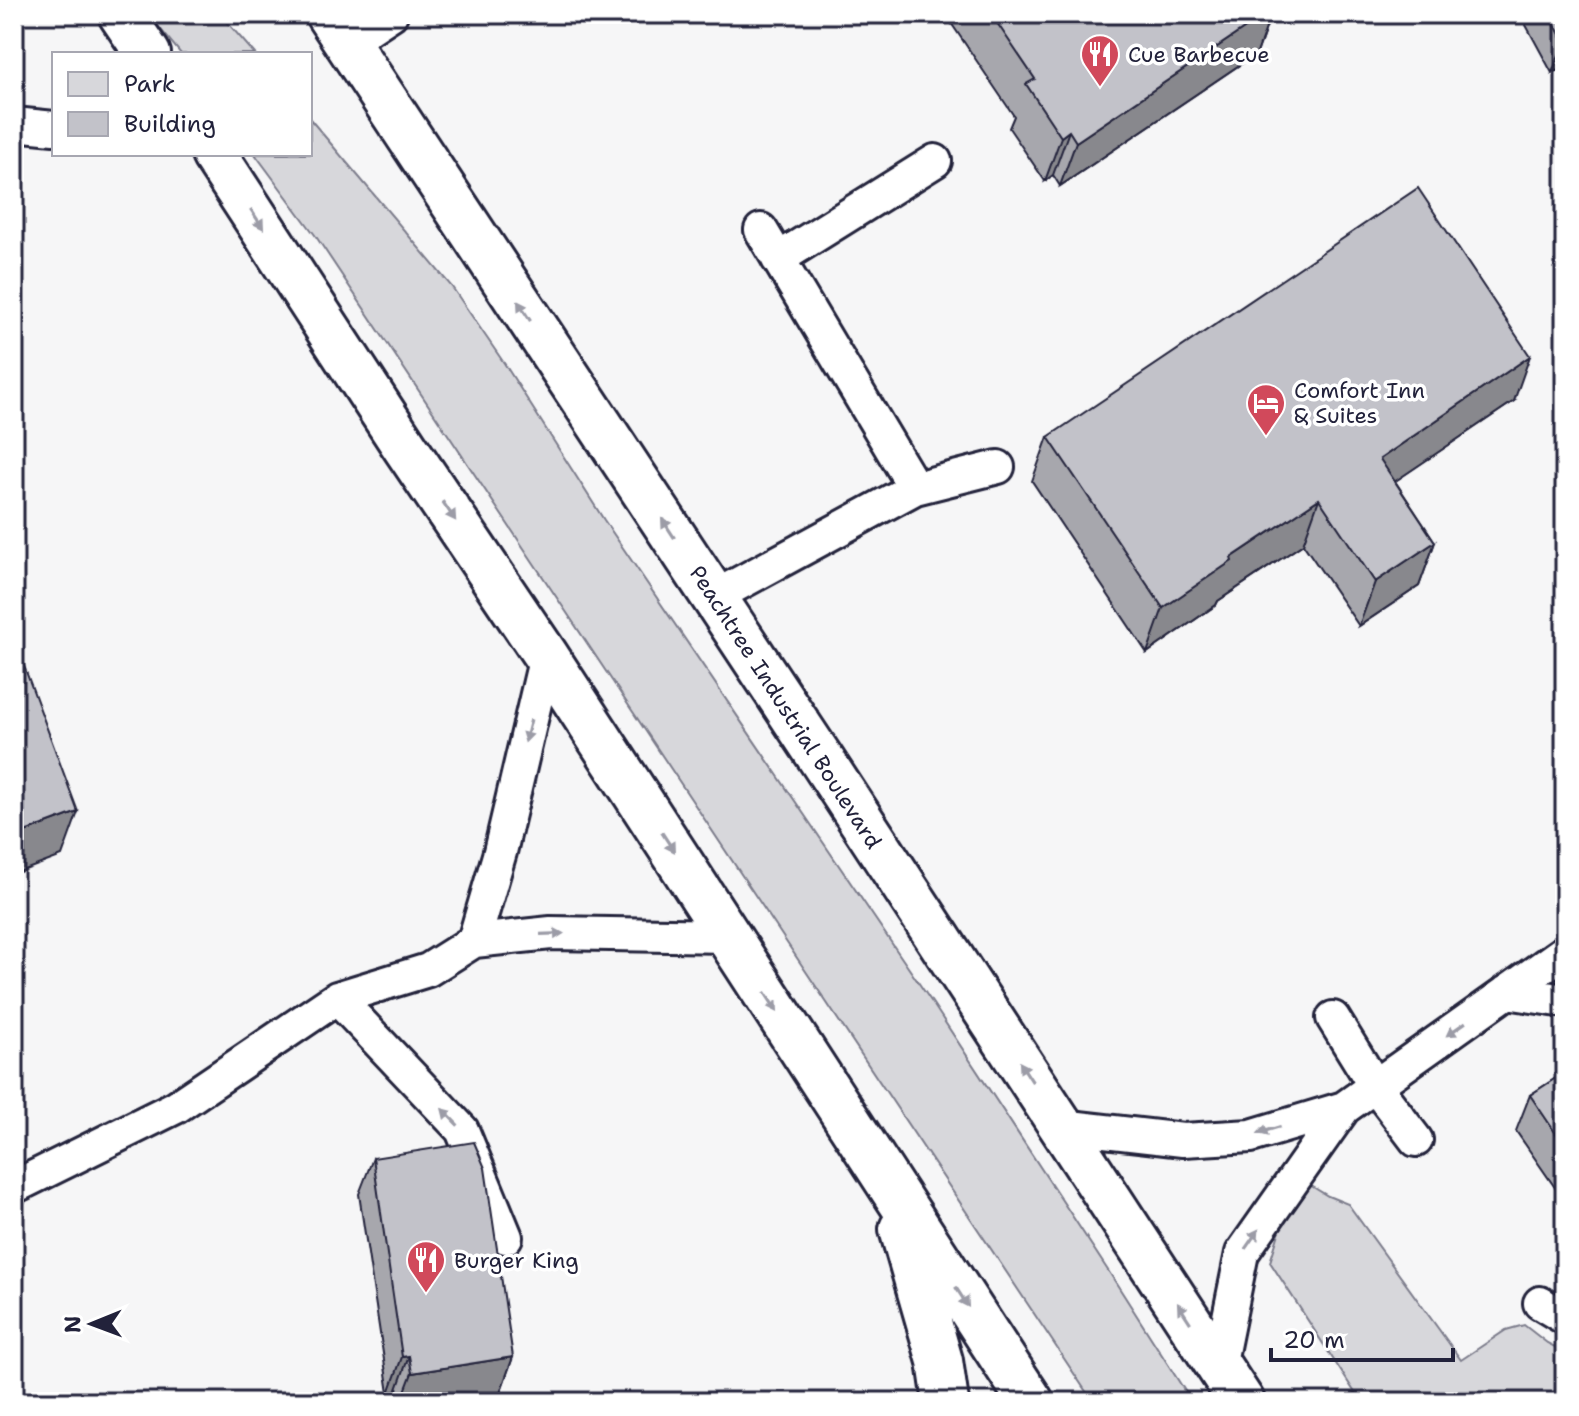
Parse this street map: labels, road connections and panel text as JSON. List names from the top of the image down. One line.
{"streets":{"highway":["Peachtree Industrial Boulevard"]},"places":{"restaurant":["Cue Barbecue","Burger King"],"hotel":["Comfort Inn & Suites"]},"legend":["Park","Building"],"scale_bar":"20 m","north":"left"}
